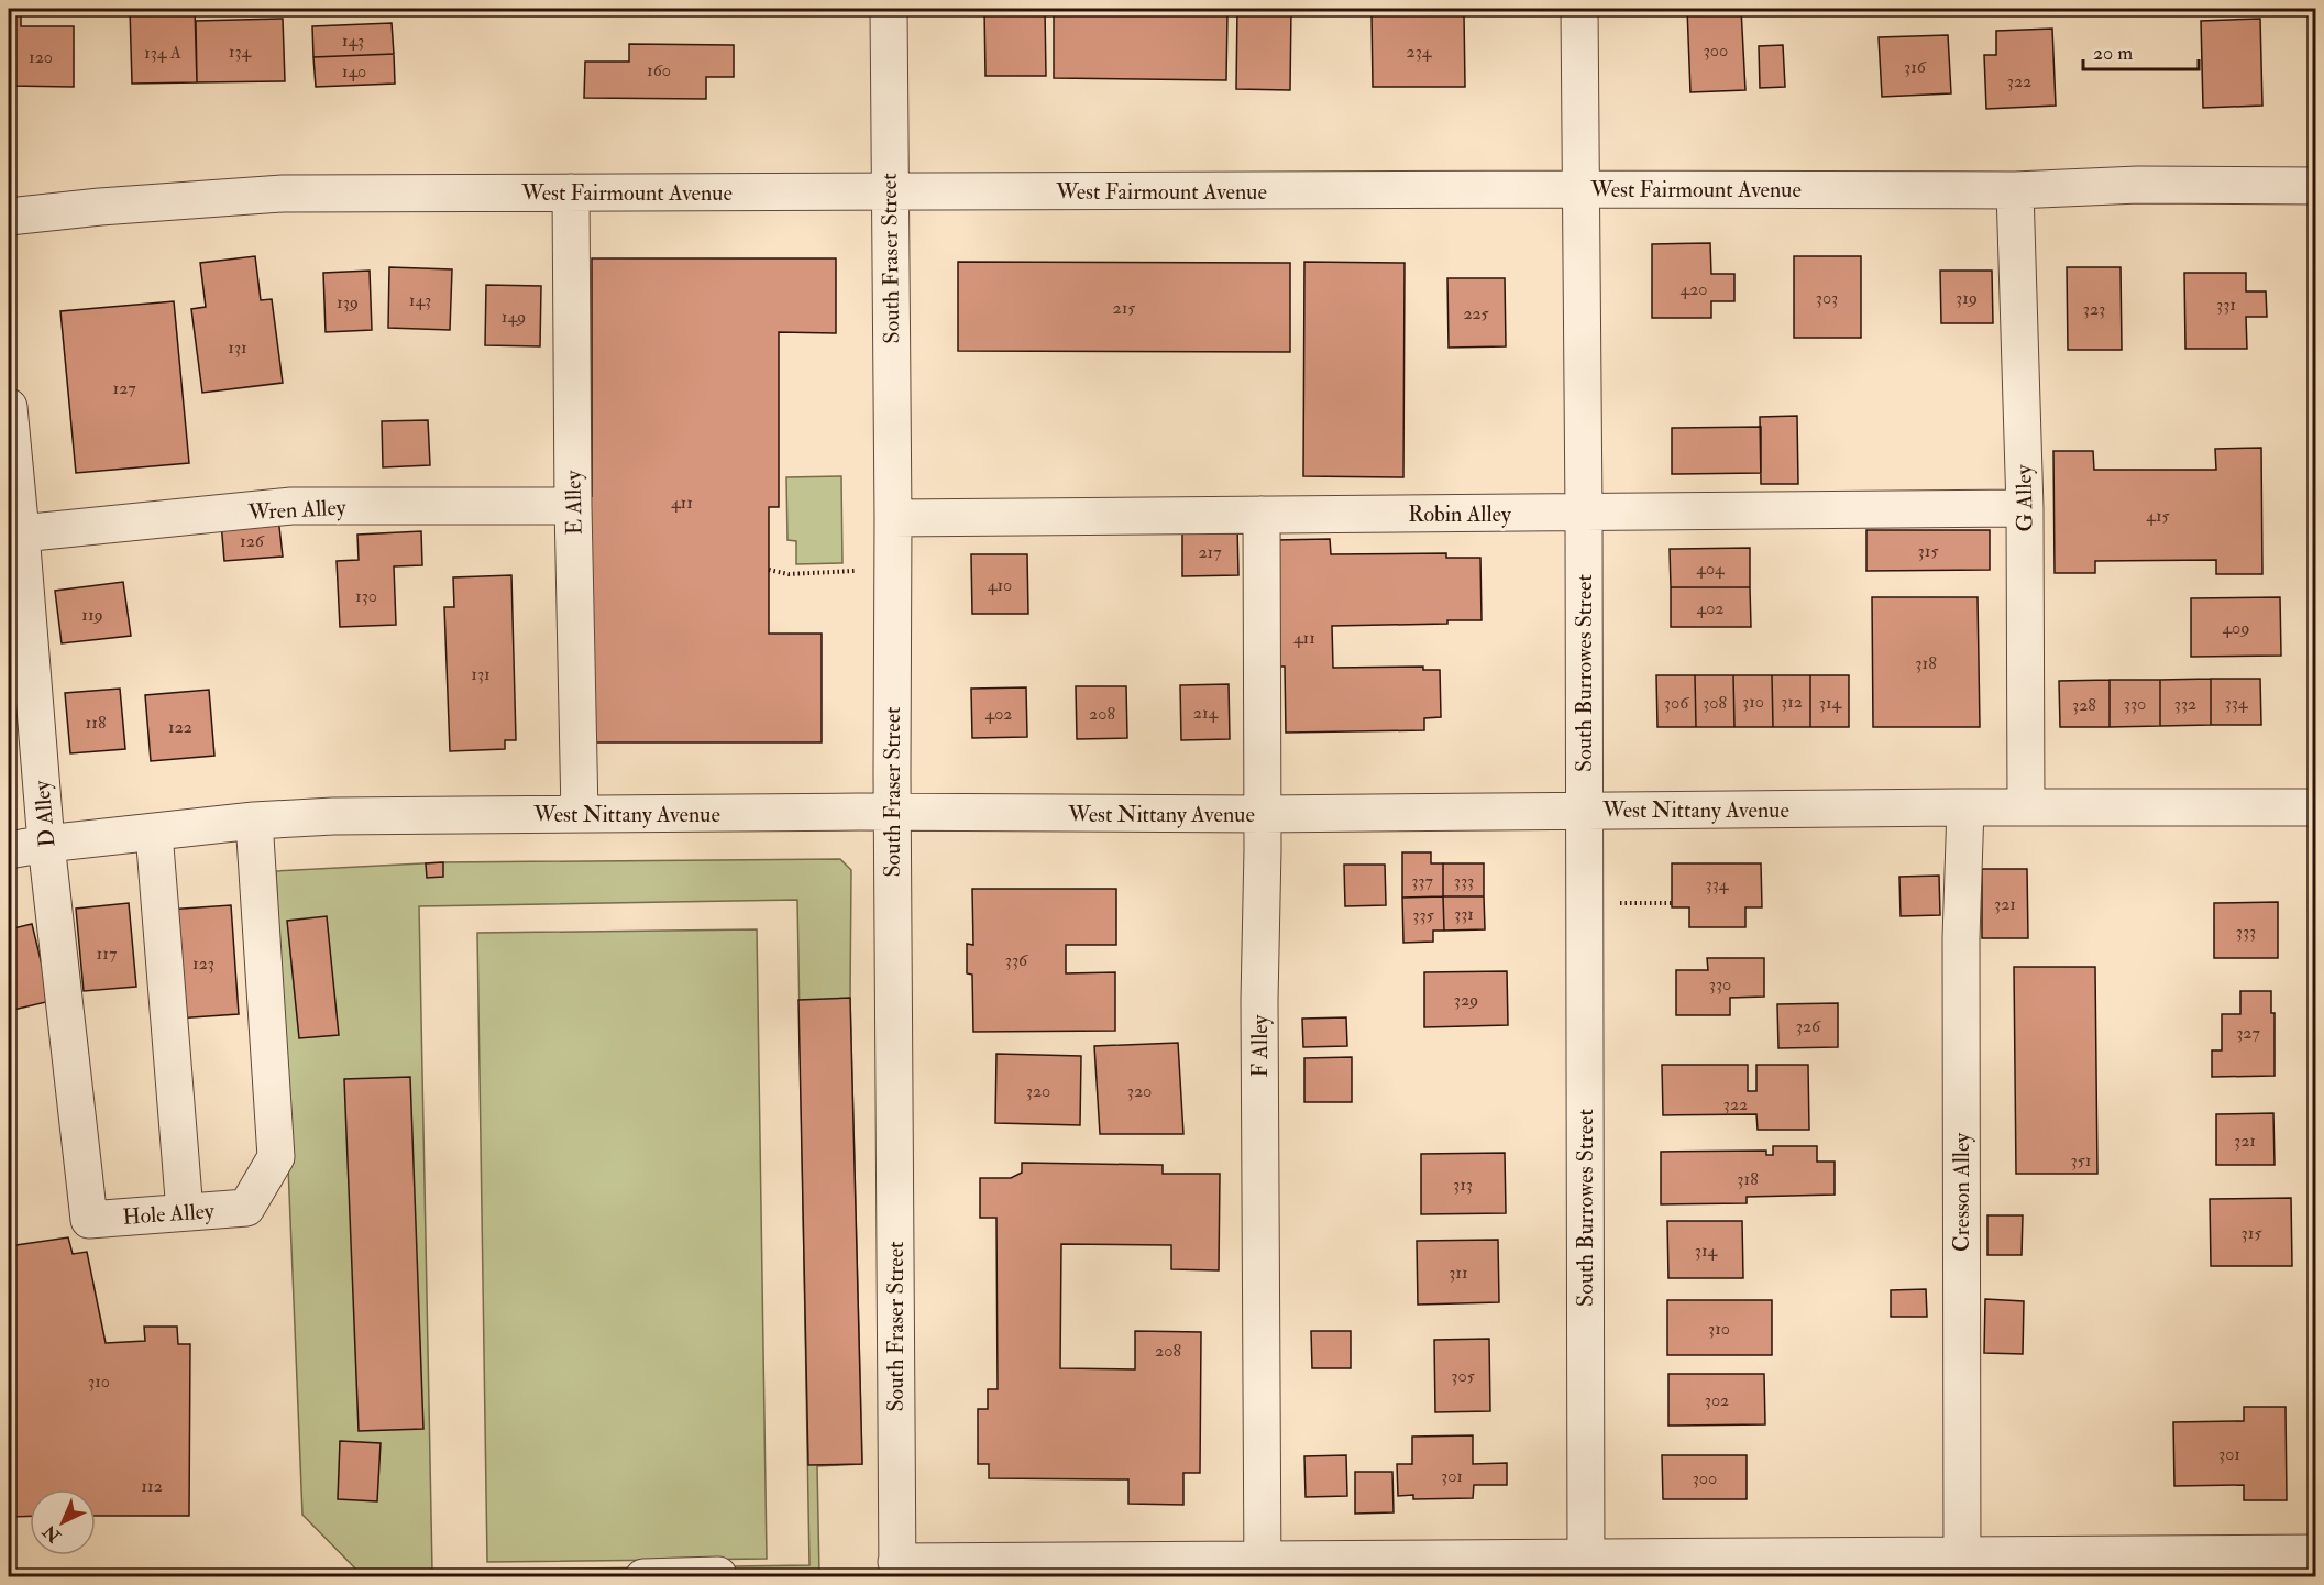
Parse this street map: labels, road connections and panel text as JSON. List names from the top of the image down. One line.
{"streets":{"street":["West Fairmount Avenue","South Fraser Street","G Alley","E Alley","Wren Alley","Robin Alley","South Burrowes Street","West Nittany Avenue","D Alley","F Alley","Cresson Alley","Hole Alley"]},"crossings":[["West Fairmount Avenue","South Fraser Street"],["West Fairmount Avenue","G Alley"],["West Fairmount Avenue","E Alley"],["West Fairmount Avenue","South Burrowes Street"],["South Fraser Street","Robin Alley"],["South Fraser Street","West Nittany Avenue"],["G Alley","Robin Alley"],["G Alley","West Nittany Avenue"],["E Alley","Wren Alley"],["E Alley","West Nittany Avenue"],["Wren Alley","D Alley"],["Robin Alley","South Burrowes Street"],["Robin Alley","F Alley"],["South Burrowes Street","West Nittany Avenue"],["West Nittany Avenue","D Alley"],["West Nittany Avenue","F Alley"],["West Nittany Avenue","Cresson Alley"],["West Nittany Avenue","Hole Alley"],["D Alley","Hole Alley"]],"house_numbers":["143","300","134","234","134 A","120","316","160","140","322","420","303","319","143","139","331","215","323","225","149","131","127","411","415","126","315","217","404","410","130","402","119","409","411","318","131","310","312","306","308","314","334","330","332","328","214","402","208","118","122","337","333","334","321","331","335","333","117","336","123","330","329","326","327","320","320","322","321","351","318","313","315","314","311","310","208","305","310","302","301","301","300","112"],"scale_bar":"20 m","north":"bottom left"}
